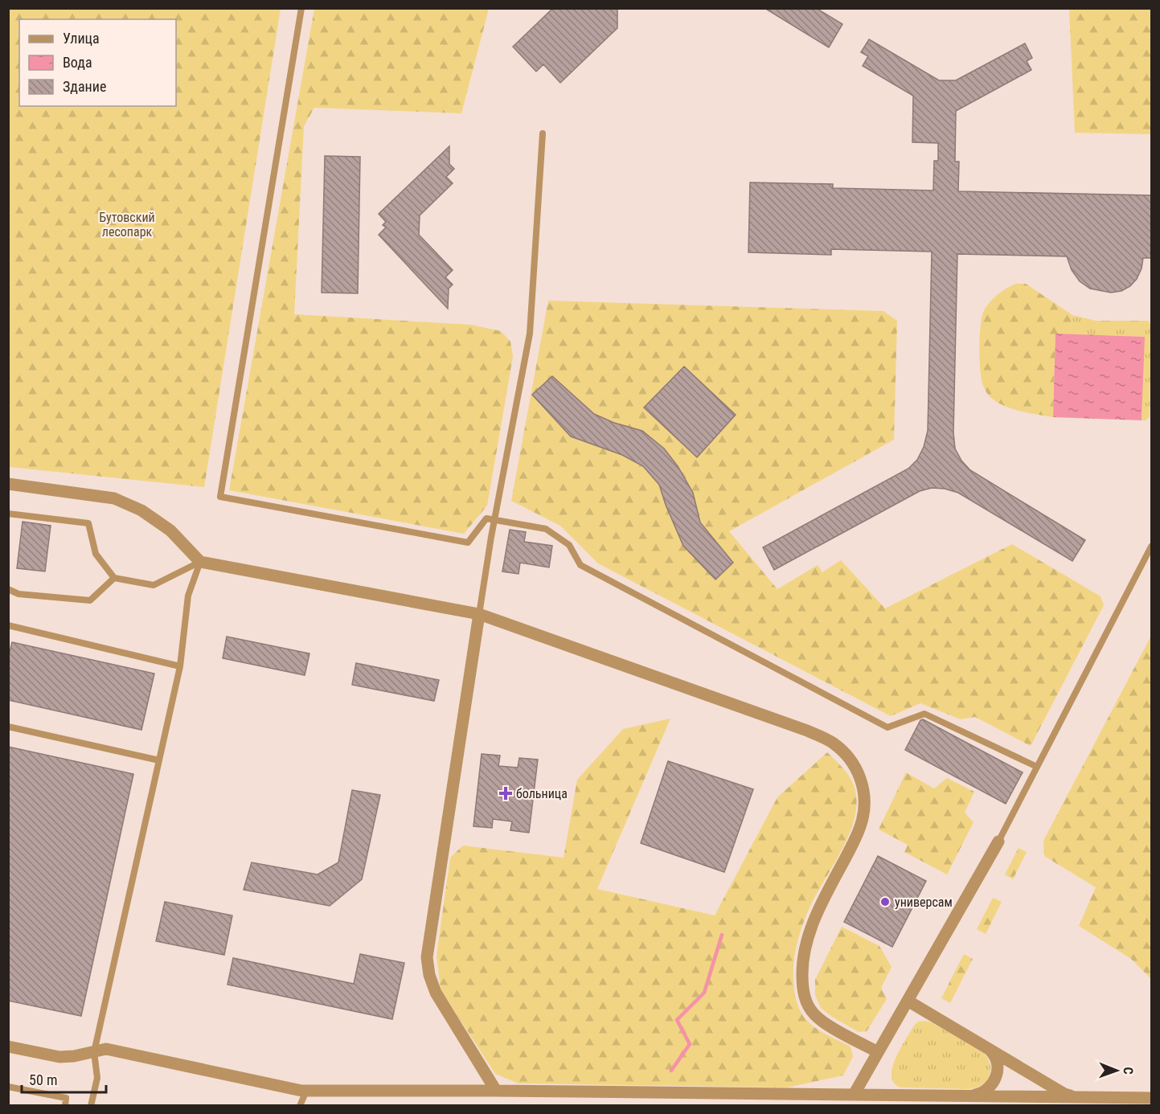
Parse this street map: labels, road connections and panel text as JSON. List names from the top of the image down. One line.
{"parks":["Бутовский лесопарк"],"places":{"health":["больница"],"other":["универсам"]},"legend":["Улица","Вода","Здание"],"scale_bar":"50 m","north":"right"}
